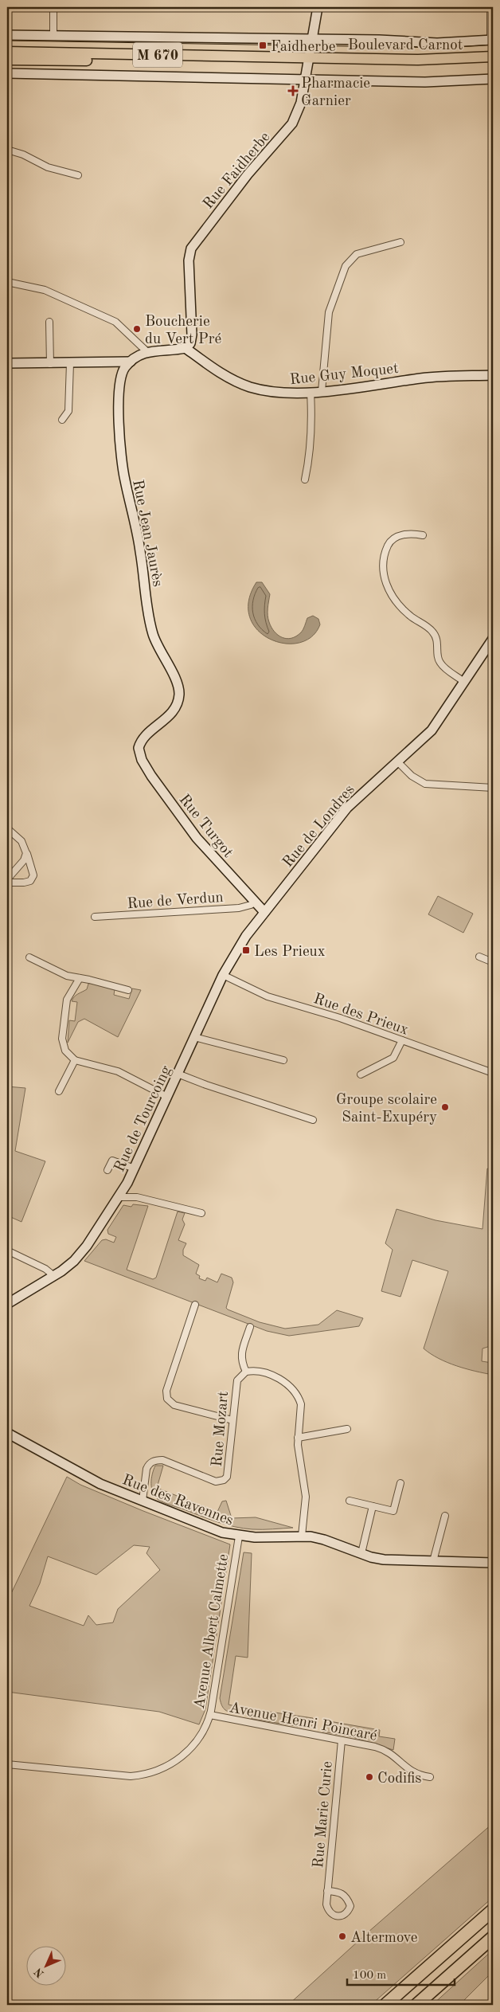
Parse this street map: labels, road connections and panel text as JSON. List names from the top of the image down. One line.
{"streets":{"main road":["Boulevard Carnot","M 670"],"street":["Rue Faidherbe","Rue Guy Moquet","Rue Jean Jaurès","Rue Turgot","Rue de Londres","Rue de Verdun","Rue des Prieux","Rue de Tourcoing","Rue Mozart","Rue des Ravennes","Avenue Albert Calmette","Avenue Henri Poincaré","Rue Marie Curie"]},"crossings":[["Boulevard Carnot","Rue Faidherbe"],["Rue Faidherbe","Rue Guy Moquet"],["Rue Faidherbe","Rue Jean Jaurès"],["Rue Guy Moquet","Rue Jean Jaurès"],["Rue Jean Jaurès","Rue Turgot"],["Rue Turgot","Rue de Londres"],["Rue Turgot","Rue de Verdun"],["Rue Turgot","Rue de Tourcoing"],["Rue de Londres","Rue de Tourcoing"],["Rue des Prieux","Rue de Tourcoing"],["Rue Mozart","Rue des Ravennes"],["Rue des Ravennes","Avenue Albert Calmette"],["Avenue Albert Calmette","Avenue Henri Poincaré"],["Avenue Henri Poincaré","Rue Marie Curie"]],"places":{"transit":["Faidherbe","Les Prieux"],"health":["Pharmacie Garnier"],"other":["Boucherie du Vert Pré","Groupe scolaire Saint-Exupéry","Codifis","Altermove"]},"scale_bar":"100 m","north":"bottom left"}
